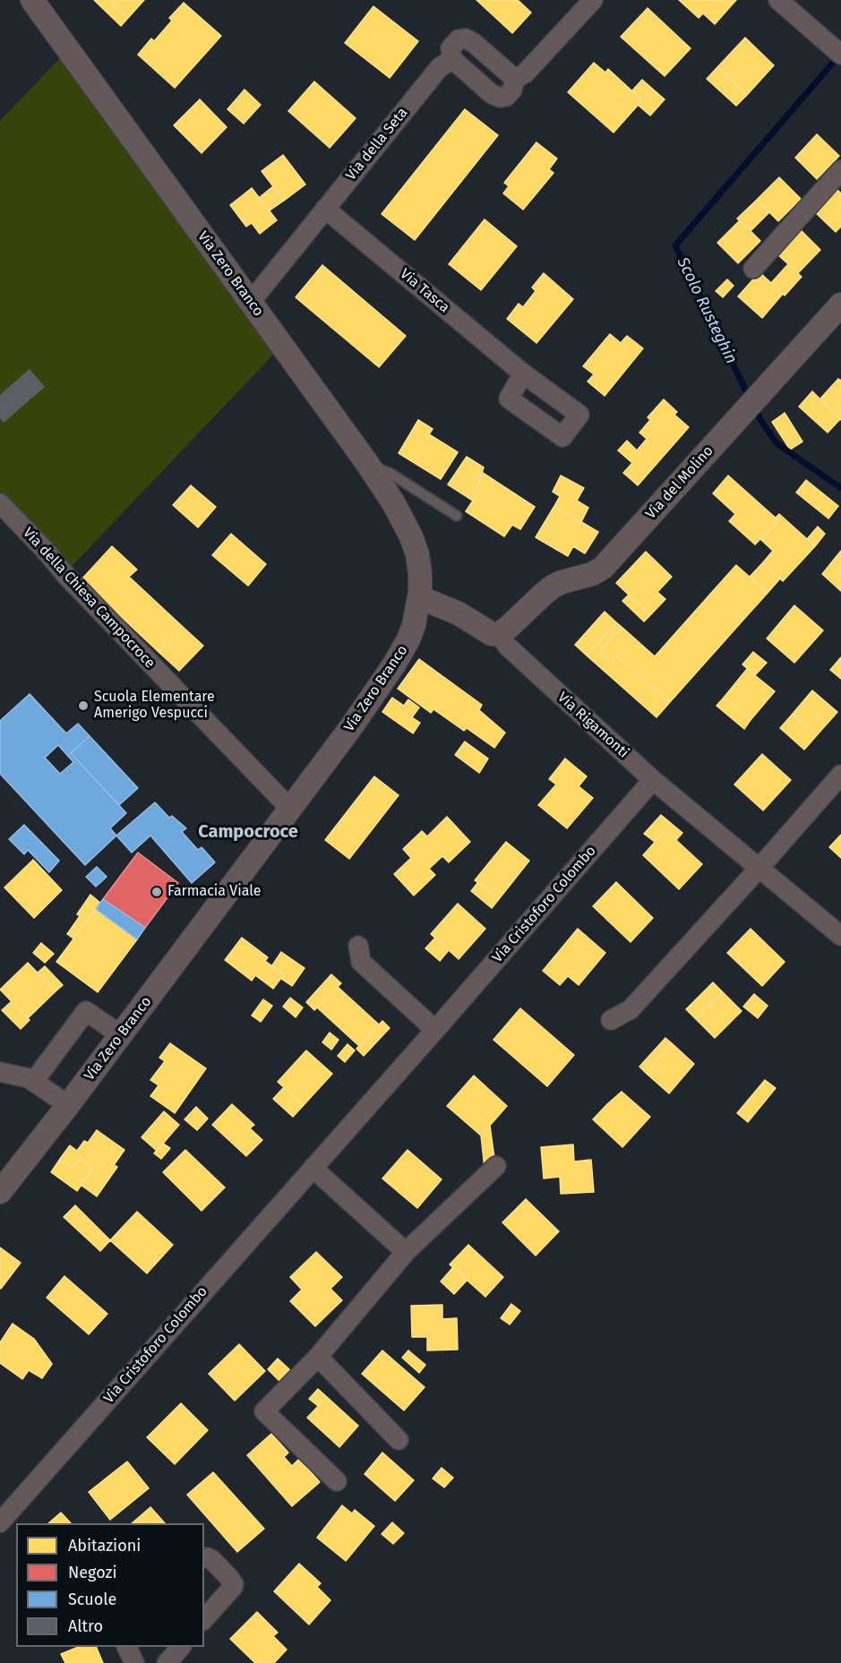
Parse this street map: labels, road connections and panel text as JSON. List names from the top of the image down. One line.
{"streets":{"street":["Via della Seta","Via Zero Branco","Via Tasca","Via del Molino","Via della Chiesa Campocroce","Via Rigamonti","Via Cristoforo Colombo"]},"crossings":[["Via della Seta","Via Zero Branco"],["Via della Seta","Via Tasca"],["Via Zero Branco","Via della Chiesa Campocroce"],["Via Zero Branco","Via Rigamonti"],["Via del Molino","Via Rigamonti"],["Via Rigamonti","Via Cristoforo Colombo"]],"districts":["Campocroce"],"water":["Scolo Rusteghin"],"places":["Scuola Elementare Amerigo Vespucci","Farmacia Viale"],"legend":["Abitazioni","Negozi","Scuole","Altro"]}
